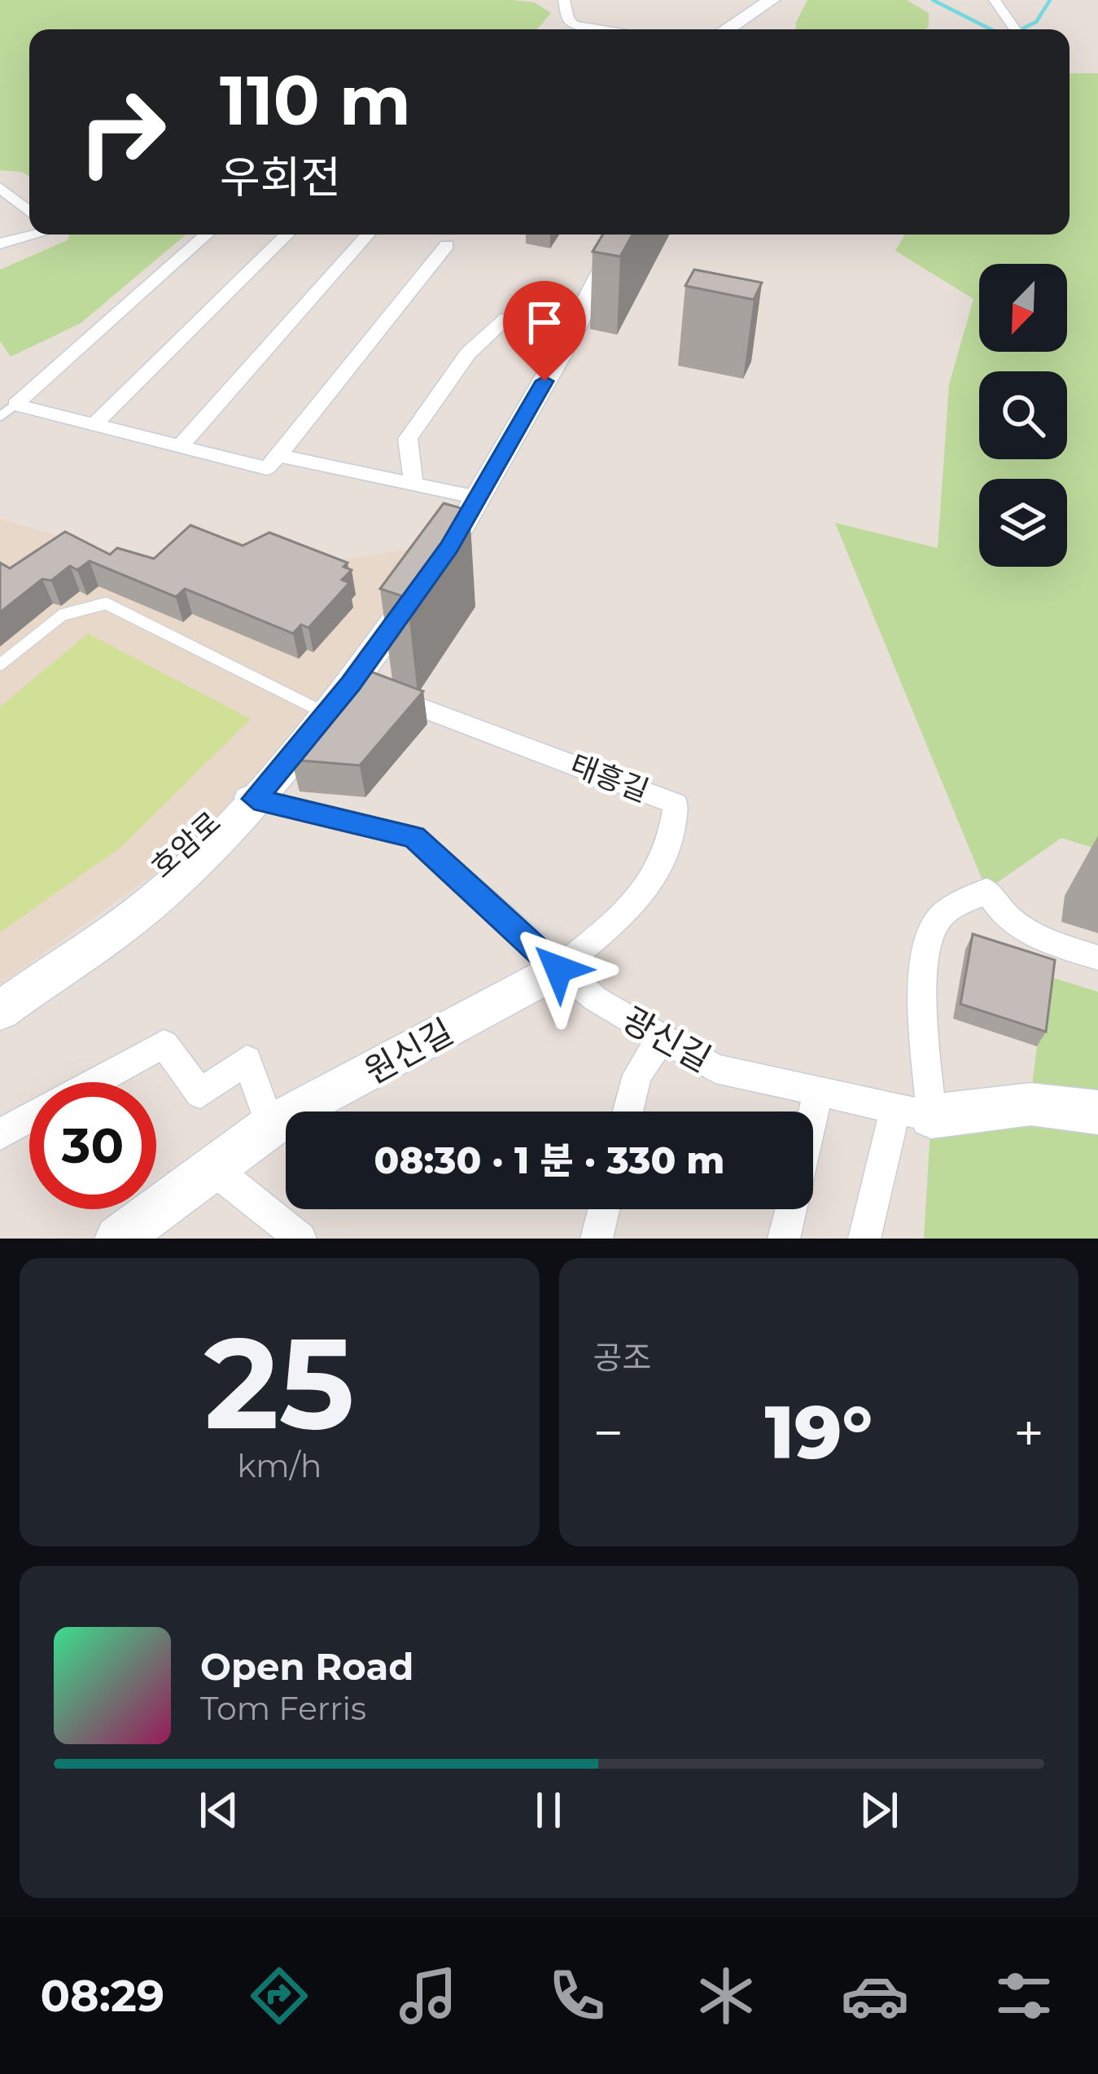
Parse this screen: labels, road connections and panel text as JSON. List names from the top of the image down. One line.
{"streets":{"main road":["호암로","광신길","원신길"],"street":["태흥길"]},"crossings":[["태흥길","호암로"],["태흥길","광신길"],["태흥길","원신길"],["호암로","광신길"],["광신길","원신길"]],"north":"bottom left","page":{"turn":["110 m","우회전"],"limit":"30","trip":"08:30 · 1 분 · 330 m","tile":[["25","km/h"],"공조"],"heat":["−","19°","+"],"song":["Open Road","Tom Ferris"],"tabs":"08:29"}}
